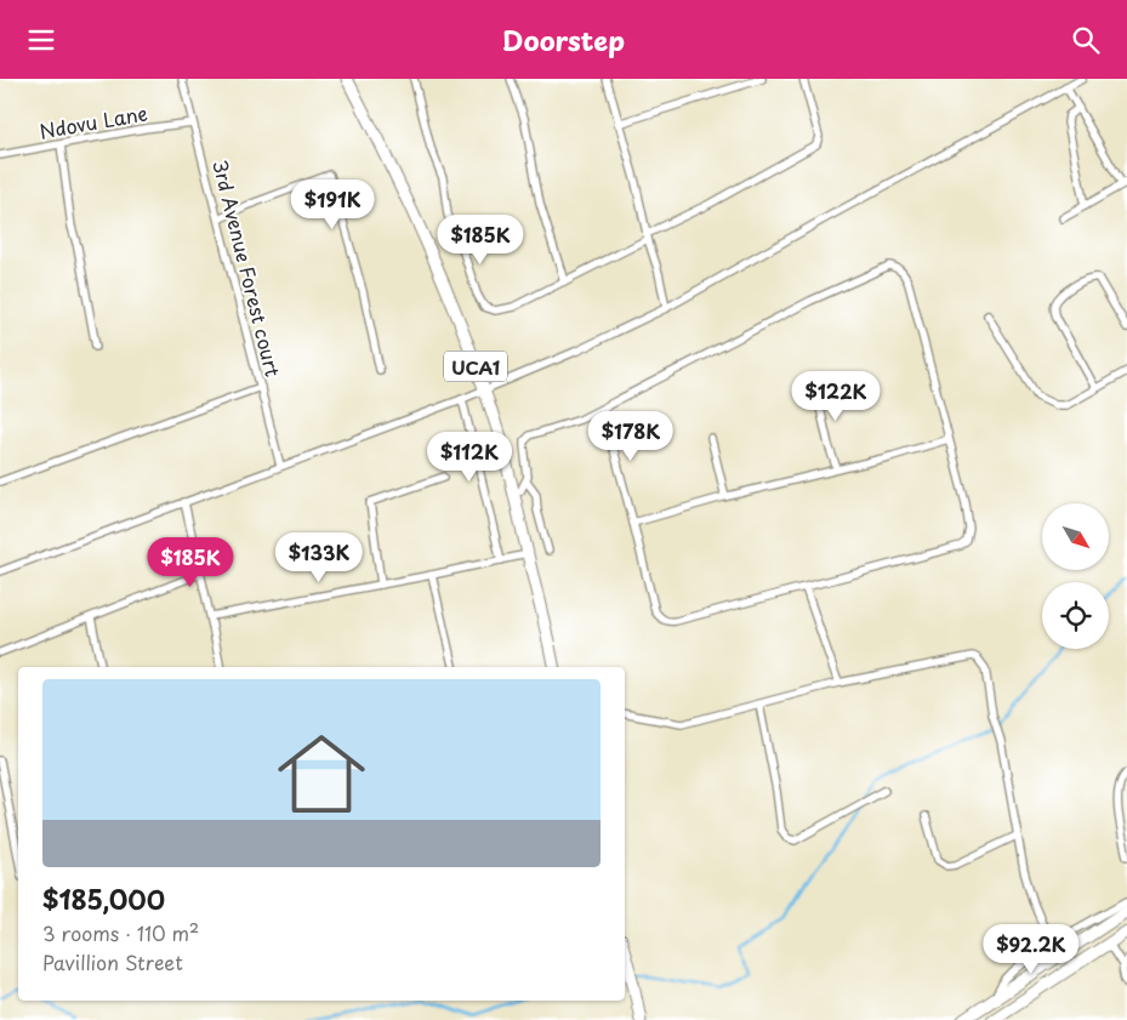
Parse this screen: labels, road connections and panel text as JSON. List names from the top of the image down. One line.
{"streets":{"main road":["UCA1"],"street":["Ndovu Lane","3rd Avenue Forest court"]},"crossings":[["Ndovu Lane","3rd Avenue Forest court"]],"north":"bottom right","page":{"header":"Doorstep","price":["$191K","$185K","$122K","$178K","$112K","$133K","$185K","$92.2K"],"list":[{"name":"$185,000","note":"3 rooms · 110 m² · Pavillion Street"}]}}
